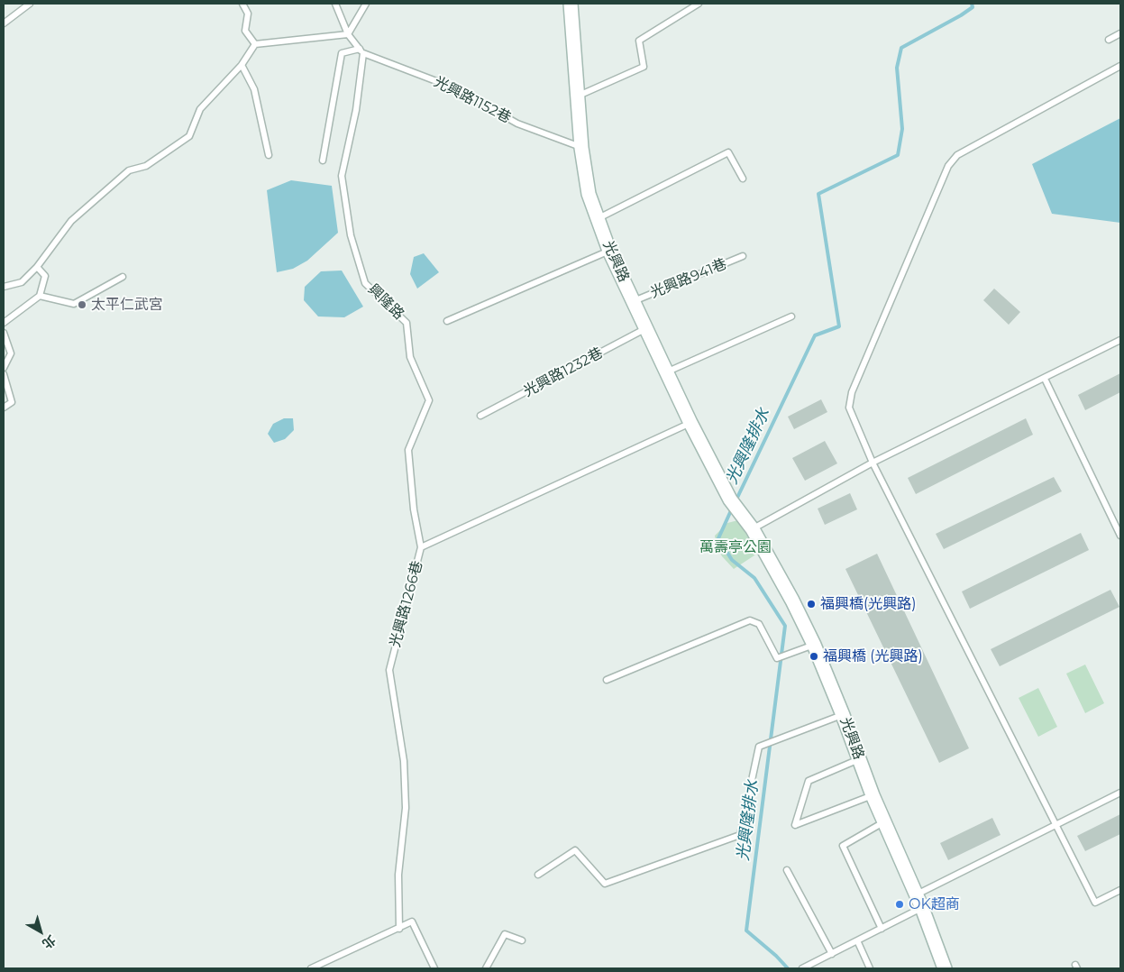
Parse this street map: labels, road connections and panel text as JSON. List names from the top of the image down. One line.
{"streets":{"main road":["光興路"],"lane":["光興路1152巷","光興路941巷","興隆路","光興路1232巷","光興路1266巷"]},"crossings":[["光興路1152巷","光興路"],["光興路1152巷","興隆路"],["光興路","光興路941巷"],["光興路","光興路1232巷"],["光興路","光興路1266巷"],["興隆路","光興路1266巷"]],"water":["光興隆排水"],"parks":["萬壽亭公園"],"places":["太平仁武宮","福興橋(光興路)","福興橋 (光興路)","OK超商"],"north":"bottom right"}
